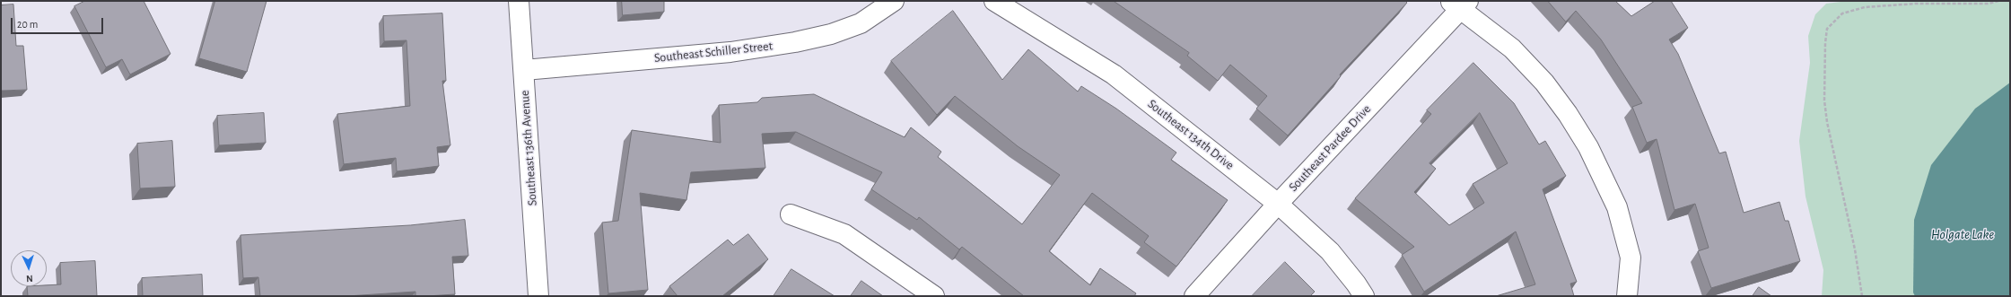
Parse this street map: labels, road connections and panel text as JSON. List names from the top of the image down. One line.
{"streets":{"street":["Southeast Schiller Street","Southeast 134th Drive","Southeast 136th Avenue","Southeast Pardee Drive"]},"crossings":[["Southeast Schiller Street","Southeast 136th Avenue"],["Southeast 134th Drive","Southeast Pardee Drive"]],"water":["Holgate Lake"],"scale_bar":"20 m","north":"bottom"}
